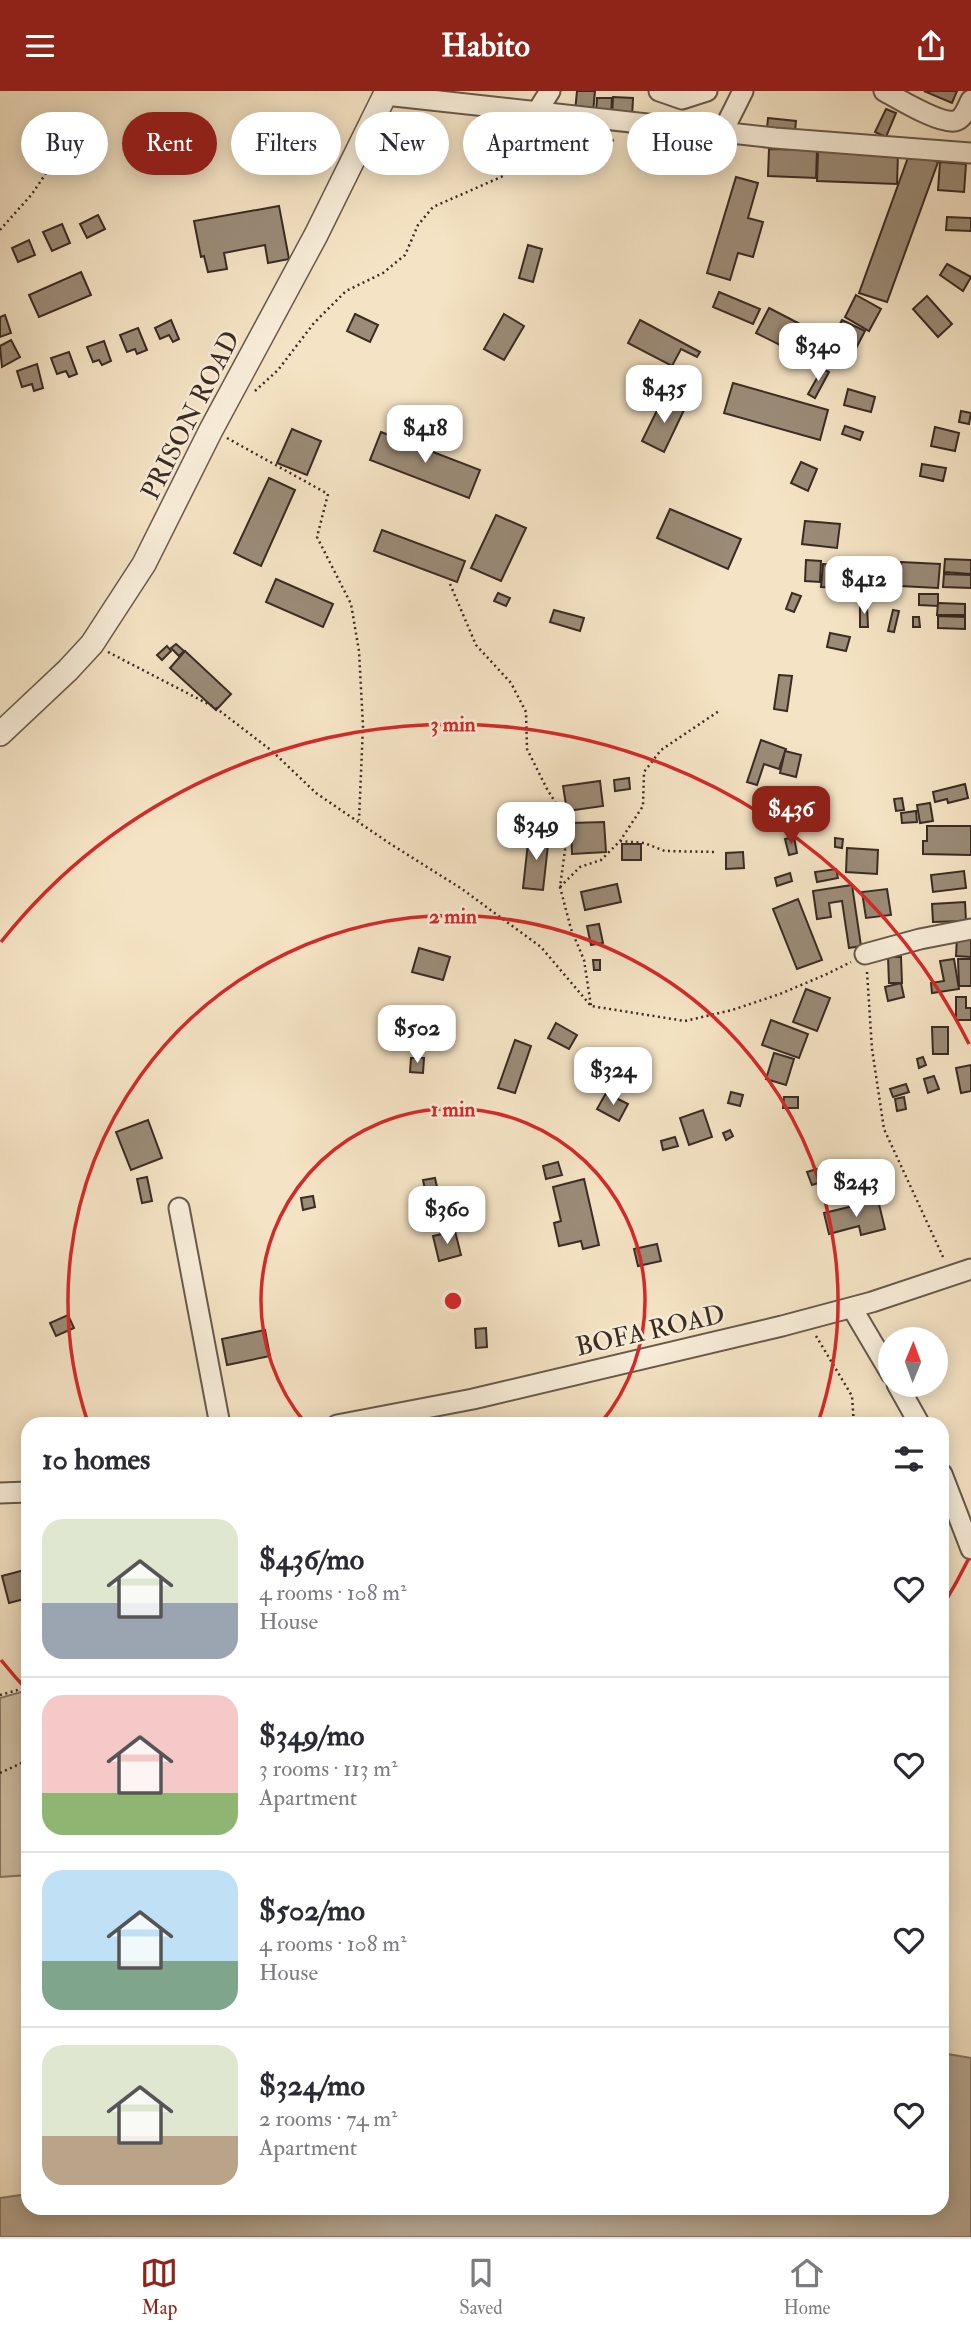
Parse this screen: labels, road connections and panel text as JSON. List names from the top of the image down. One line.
{"streets":{"street":["PRISON ROAD","BOFA ROAD"]},"north":"top","page":{"header":"Habito","chip":["Buy","Rent","Filters","New","Apartment","House"],"price":["$340","$435","$418","$412","$436","$349","$502","$324","$243","$360"],"heading":"10 homes","list":[{"name":"$436/mo","note":"4 rooms · 108 m² · House"},{"name":"$349/mo","note":"3 rooms · 113 m² · Apartment"},{"name":"$502/mo","note":"4 rooms · 108 m² · House"},{"name":"$324/mo","note":"2 rooms · 74 m² · Apartment"}],"tabs":["Map","Saved","Home"]},"rings":["3 min","2 min","1 min"]}
